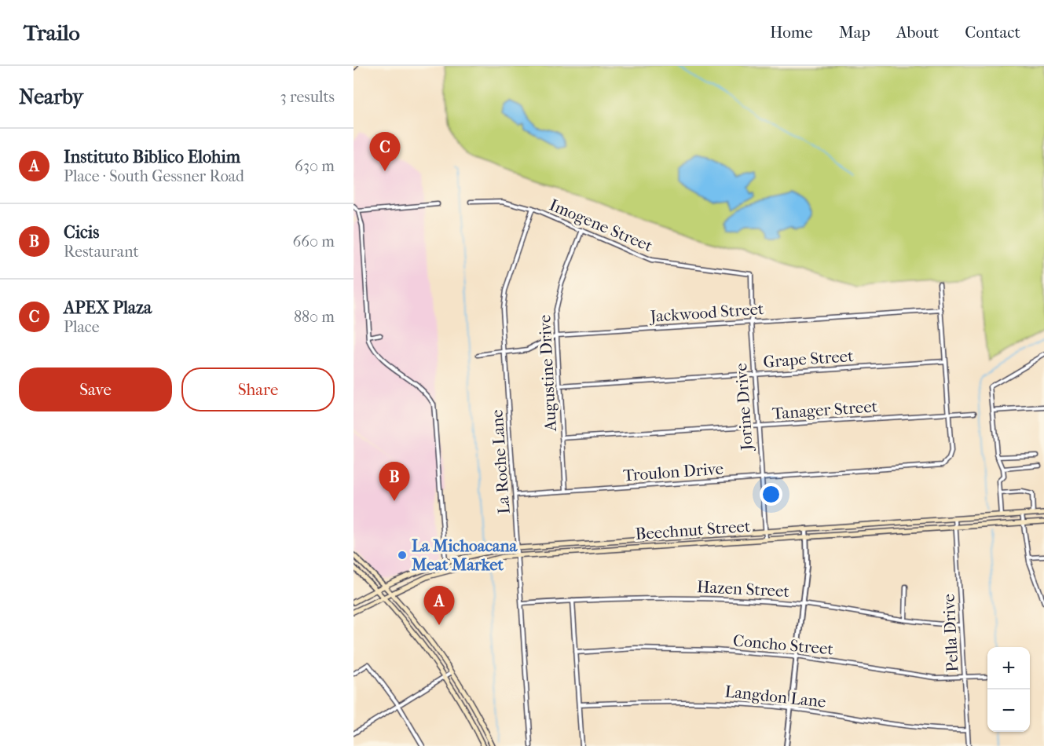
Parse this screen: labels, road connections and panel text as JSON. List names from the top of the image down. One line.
{"streets":{"main road":["Beechnut Street"],"street":["Imogene Street","Jackwood Street","Grape Street","Augustine Drive","Jorine Drive","Tanager Street","La Roche Lane","Troulon Drive","Hazen Street","Pella Drive","Concho Street","Langdon Lane"]},"crossings":[["Imogene Street","Augustine Drive"],["Imogene Street","Jorine Drive"],["Imogene Street","La Roche Lane"],["Jackwood Street","Augustine Drive"],["Jackwood Street","Jorine Drive"],["Jackwood Street","La Roche Lane"],["Grape Street","Augustine Drive"],["Grape Street","Jorine Drive"],["Augustine Drive","Tanager Street"],["Augustine Drive","Troulon Drive"],["Jorine Drive","Tanager Street"],["Jorine Drive","Troulon Drive"],["Jorine Drive","Beechnut Street"],["Tanager Street","Troulon Drive"],["La Roche Lane","Troulon Drive"],["La Roche Lane","Beechnut Street"],["La Roche Lane","Hazen Street"],["Beechnut Street","Pella Drive"],["Hazen Street","Pella Drive"],["Pella Drive","Concho Street"],["Pella Drive","Langdon Lane"]],"places":["La Michoacana Meat Market"],"page":{"header":"Trailo","nav":["Home","Map","About","Contact"],"heading":["Nearby","3 results"],"list":[{"mark":"A","name":"Instituto Biblico Elohim","note":"Place · South Gessner Road","value":"630 m"},{"mark":"B","name":"Cicis","note":"Restaurant","value":"660 m"},{"mark":"C","name":"APEX Plaza","note":"Place","value":"880 m"}],"pins":["C","B","A"],"buttons":["Save","Share"],"map_buttons":["+","−"]}}
